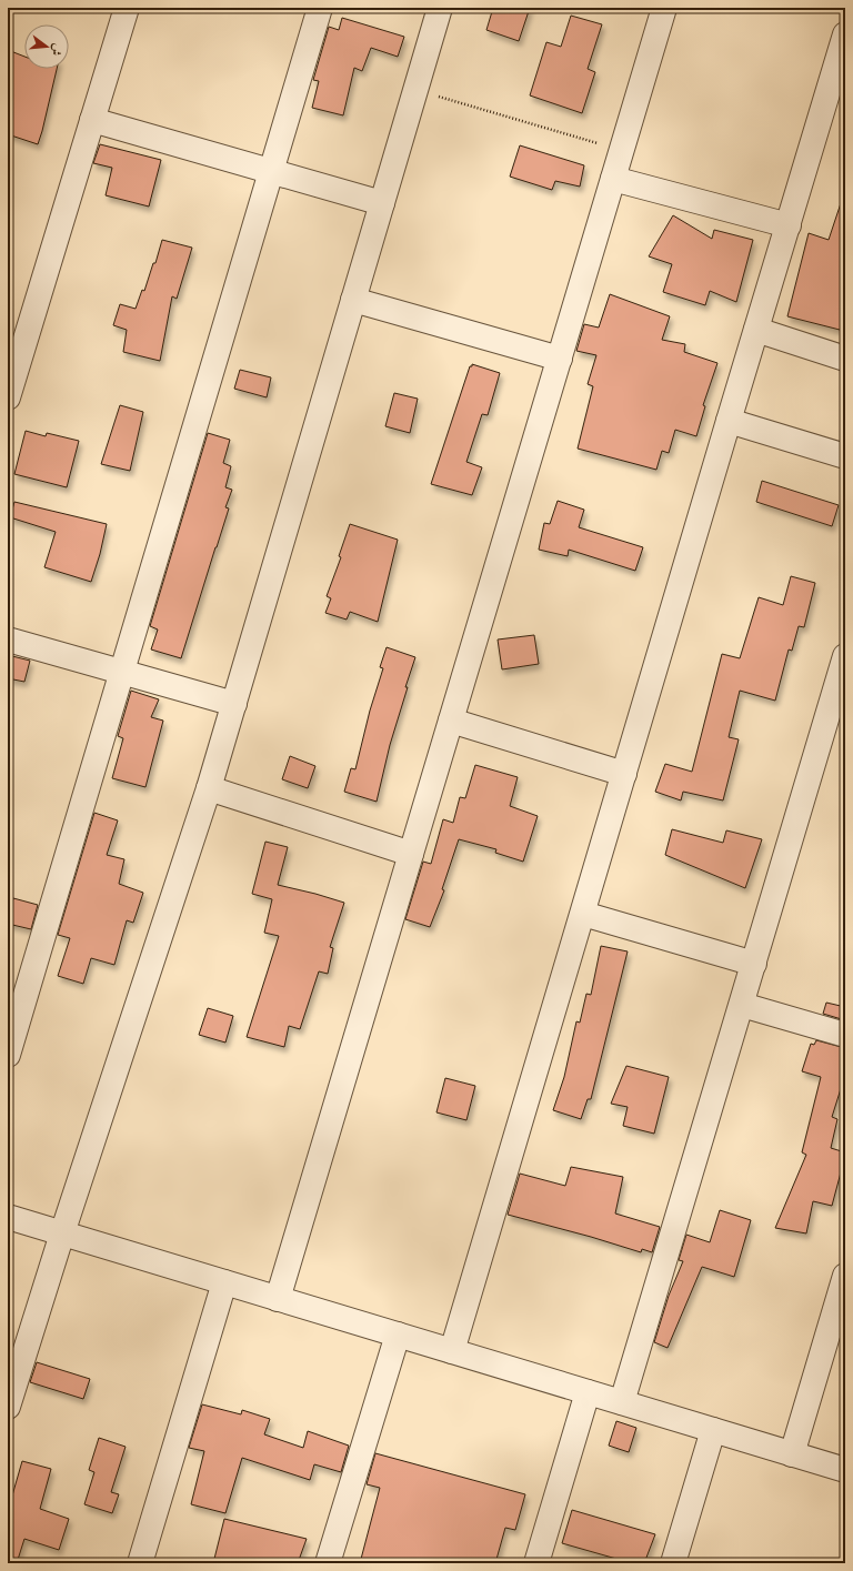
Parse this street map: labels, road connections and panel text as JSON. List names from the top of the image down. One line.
{"north":"right"}
